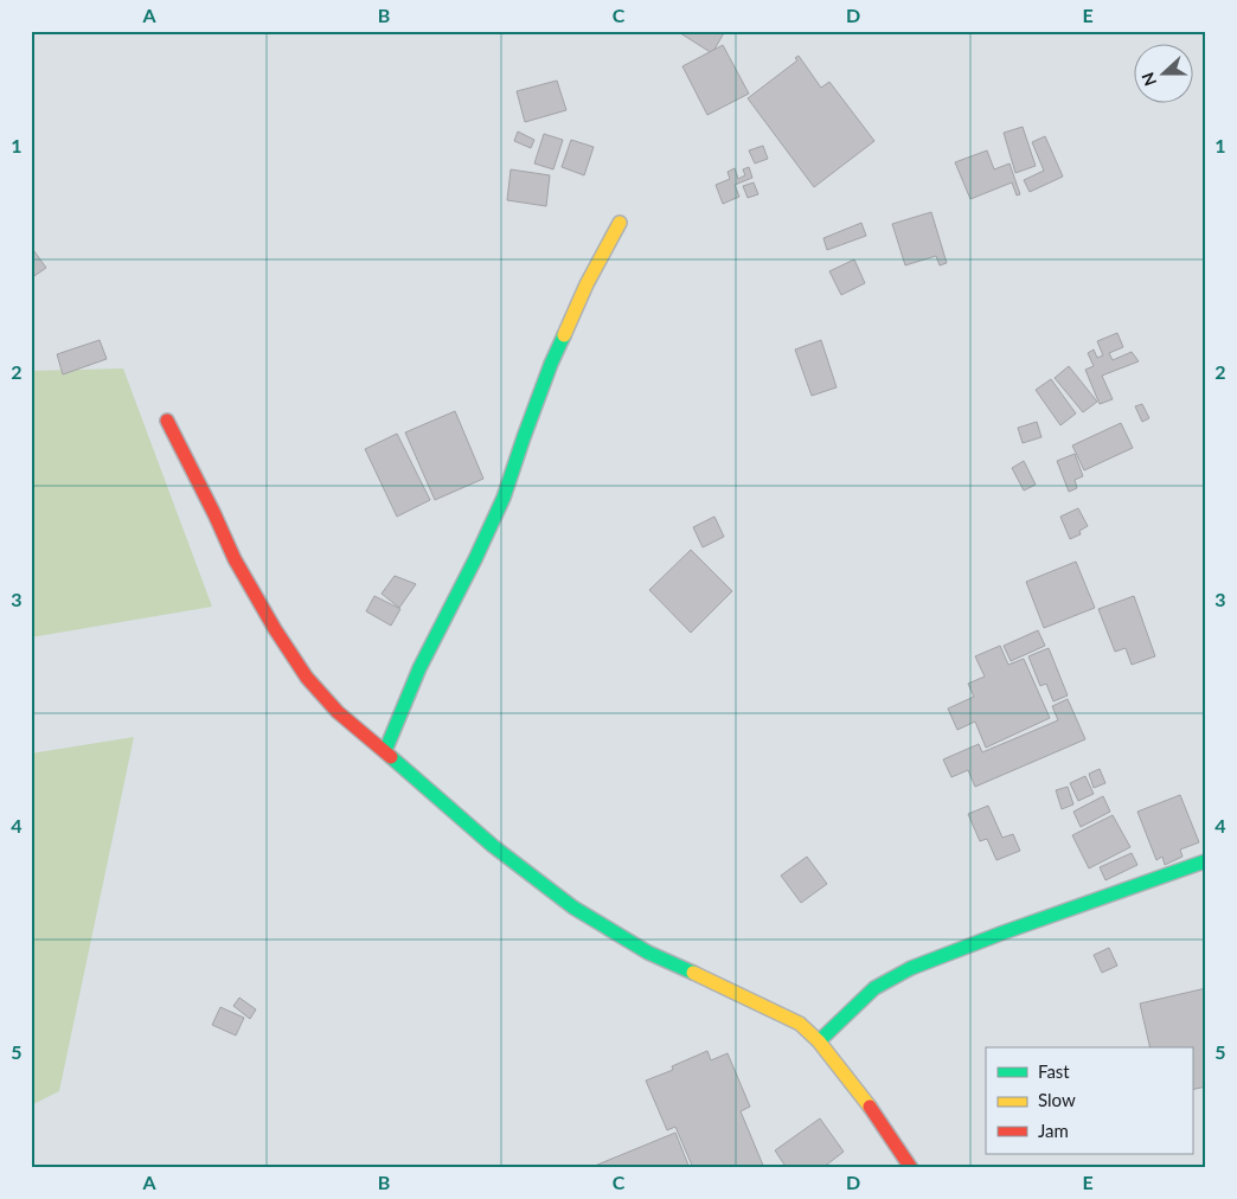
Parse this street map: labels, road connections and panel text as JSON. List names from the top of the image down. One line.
{"legend":["Fast","Slow","Jam"],"north":"left","grid":{"columns":["A","B","C","D","E"],"rows":["1","2","3","4","5"]}}
